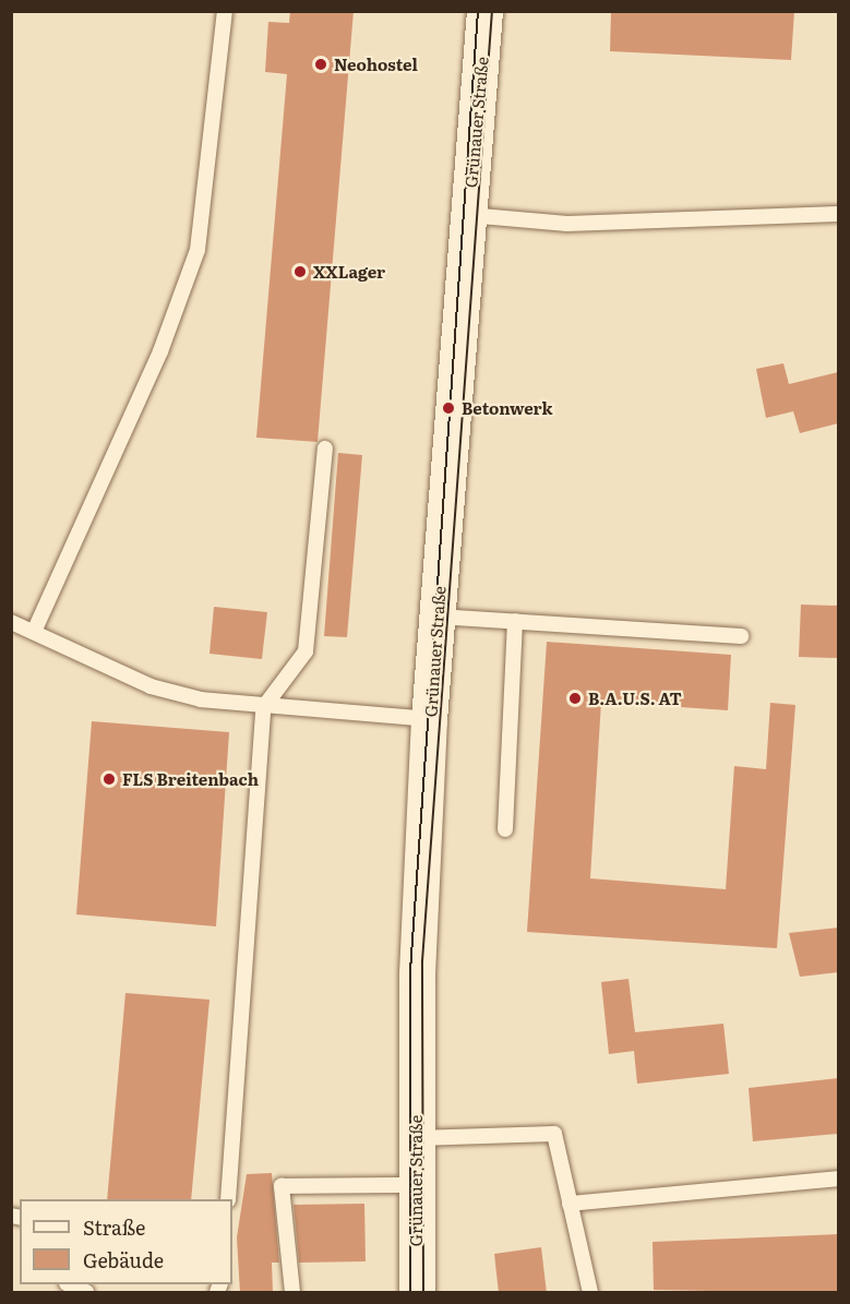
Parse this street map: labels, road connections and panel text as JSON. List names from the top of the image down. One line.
{"streets":{"main road":["Grünauer Straße"]},"places":["Neohostel","XXLager","Betonwerk","B.A.U.S. AT","FLS Breitenbach"],"legend":["Straße","Gebäude"]}
